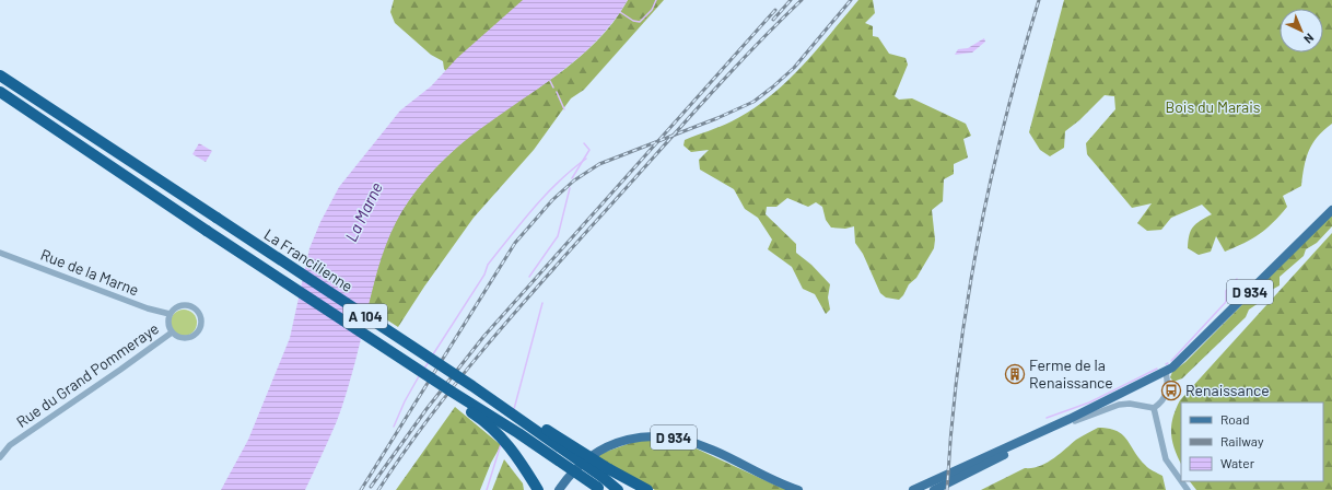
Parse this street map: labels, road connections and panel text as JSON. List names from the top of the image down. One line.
{"streets":{"highway":["La Francilienne","A 104"],"main road":["D 934"],"street":["Rue de la Marne","Rue du Grand Pommeraye"]},"crossings":[["Rue de la Marne","Rue du Grand Pommeraye"]],"water":["La Marne"],"parks":["Bois du Marais"],"places":{"building":["Ferme de la Renaissance"],"bus stop":["Renaissance"]},"legend":["Road","Railway","Water"],"north":"bottom right"}
